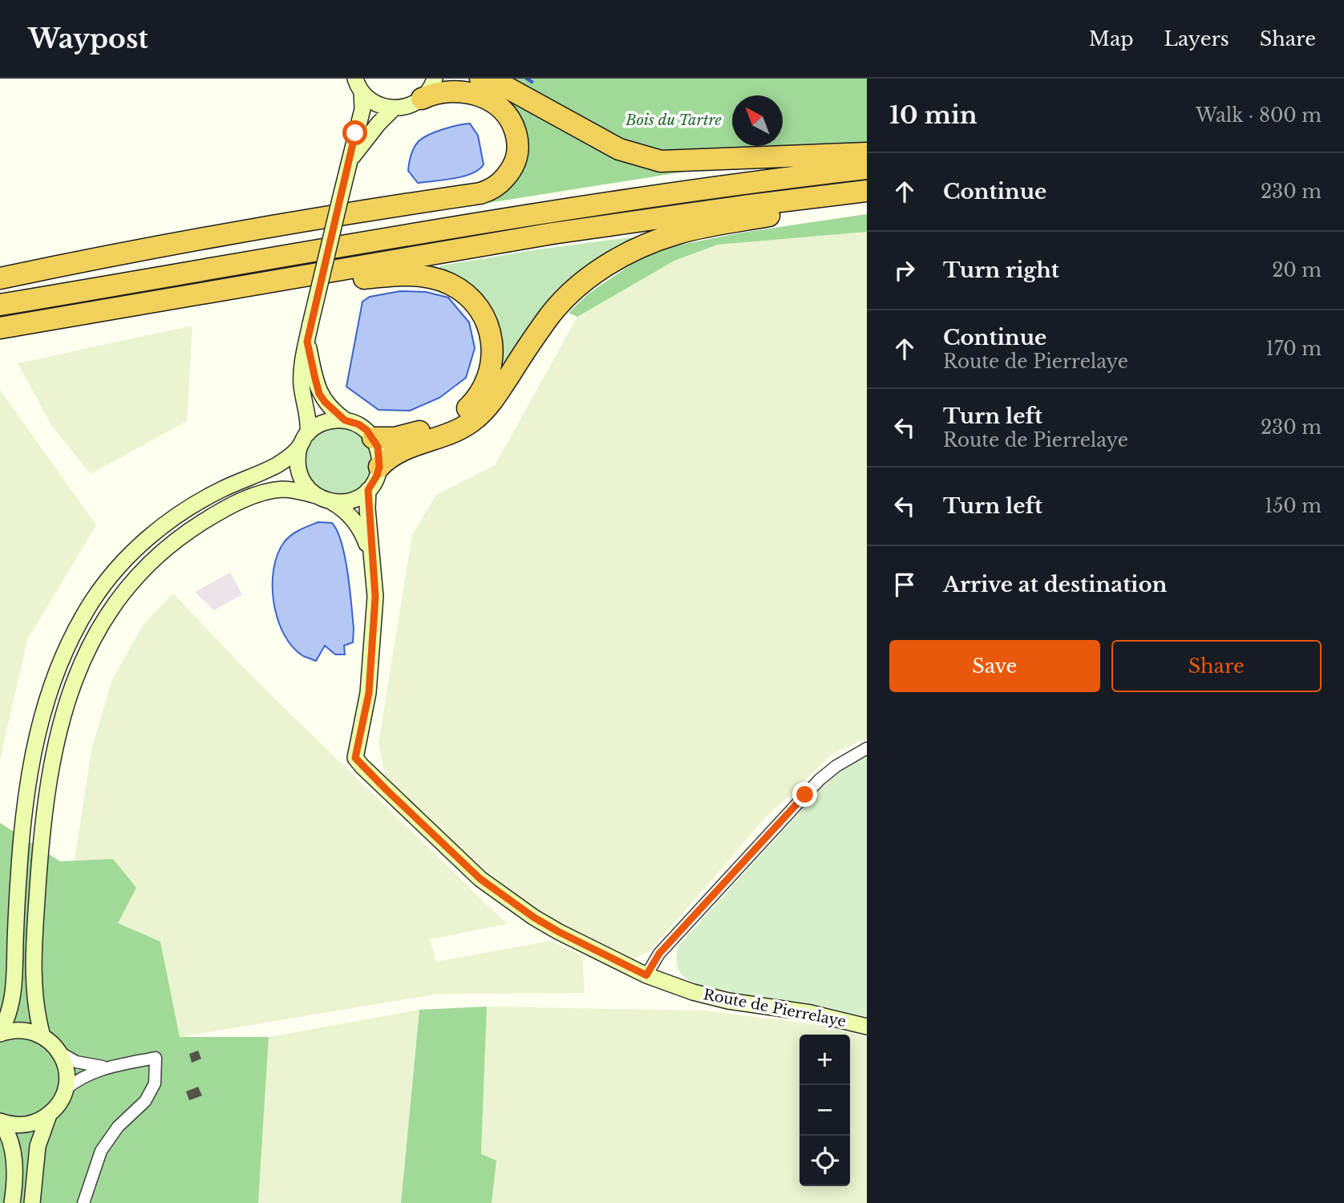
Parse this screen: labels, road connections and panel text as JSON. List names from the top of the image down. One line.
{"streets":{"main road":["Route de Pierrelaye"]},"parks":["Bois du Tartre"],"north":"top left","page":{"header":"Waypost","nav":["Map","Layers","Share"],"heading":["10 min","Walk · 800 m"],"list":[["Continue","230 m"],["Turn right","20 m"],["Continue","Route de Pierrelaye","170 m"],["Turn left","Route de Pierrelaye","230 m"],["Turn left","150 m"],"Arrive at destination"],"buttons":["Save","Share"],"map_buttons":["+","−"]}}
